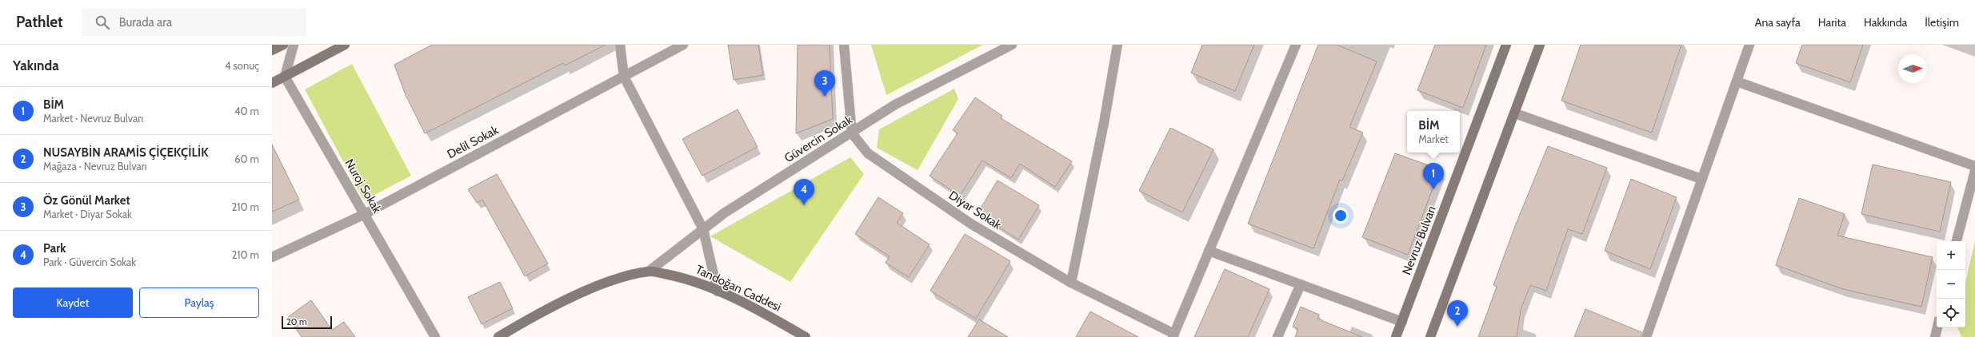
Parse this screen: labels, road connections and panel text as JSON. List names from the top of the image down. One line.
{"streets":{"main road":["Nevruz Bulvarı","Tandoğan Caddesi"],"street":["Güvercin Sokak","Delil Sokak","Nuroj Sokak","Diyar Sokak"]},"crossings":[["Güvercin Sokak","Diyar Sokak"],["Güvercin Sokak","Tandoğan Caddesi"],["Delil Sokak","Nuroj Sokak"]],"scale_bar":"20 m","north":"right","page":{"header":"Pathlet","search":"Burada ara","nav":["Ana sayfa","Harita","Hakkında","İletişim"],"heading":["Yakında","4 sonuç"],"pins":["3","1","4","2"],"list":[{"mark":"1","name":"BİM","note":"Market · Nevruz Bulvarı","value":"40 m"},{"mark":"2","name":"NUSAYBİN ARAMİS ÇİÇEKÇİLİK","note":"Mağaza · Nevruz Bulvarı","value":"60 m"},{"mark":"3","name":"Öz Gönül Market","note":"Market · Diyar Sokak","value":"210 m"},{"mark":"4","name":"Park","note":"Park · Güvercin Sokak","value":"210 m"}],"popup":["BİM","Market"],"map_buttons":["+","−"],"buttons":["Kaydet","Paylaş"],"scale":"20 m"}}
